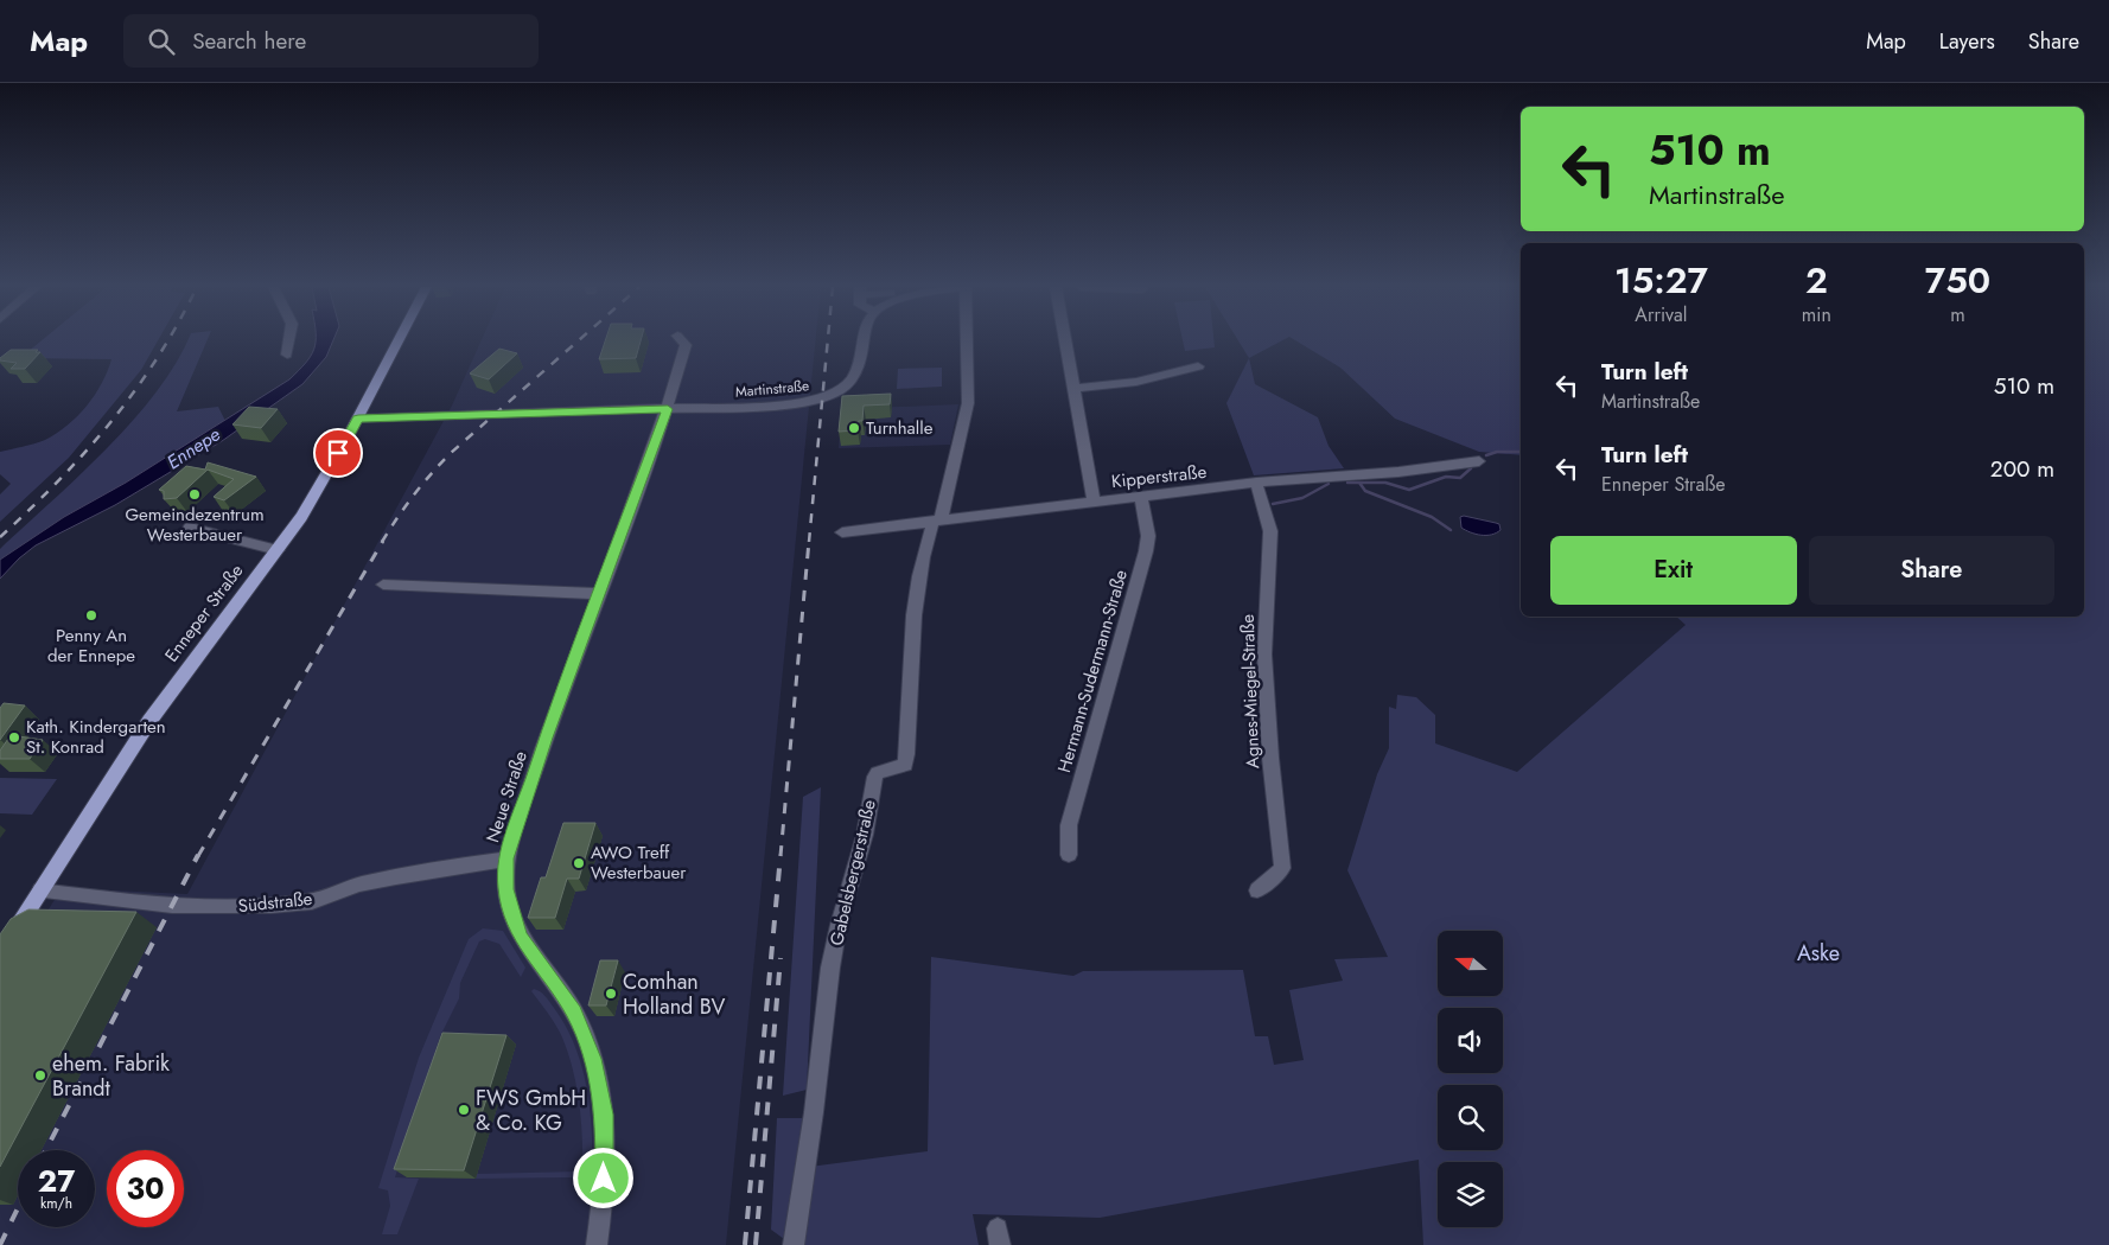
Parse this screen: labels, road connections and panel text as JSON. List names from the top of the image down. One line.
{"streets":{"main road":["Enneper Straße"],"street":["Martinstraße","Kipperstraße","Hermann-Sudermann-Straße","Agnes-Miegel-Straße","Neue Straße","Gabelsbergerstraße","Südstraße"]},"crossings":[["Martinstraße","Enneper Straße"],["Martinstraße","Neue Straße"],["Kipperstraße","Hermann-Sudermann-Straße"],["Kipperstraße","Agnes-Miegel-Straße"],["Kipperstraße","Gabelsbergerstraße"],["Enneper Straße","Südstraße"],["Neue Straße","Südstraße"]],"water":["Ennepe"],"parks":["Aske"],"places":["Turnhalle","Gemeindezentrum Westerbauer","Penny An der Ennepe","Kath. Kindergarten St. Konrad","AWO Treff Westerbauer","Comhan Holland BV","ehem. Fabrik Brandt","FWS GmbH & Co. KG"],"north":"left","page":{"header":"Map","search":"Search here","nav":["Map","Layers","Share"],"turn":["510 m","Martinstraße"],"eta":["15:27","Arrival","2","min","750","m"],"list":[{"name":"Turn left","note":"Martinstraße","value":"510 m"},{"name":"Turn left","note":"Enneper Straße","value":"200 m"}],"buttons":["Exit","Share"],"speed":"27 km/h","limit":"30"}}
